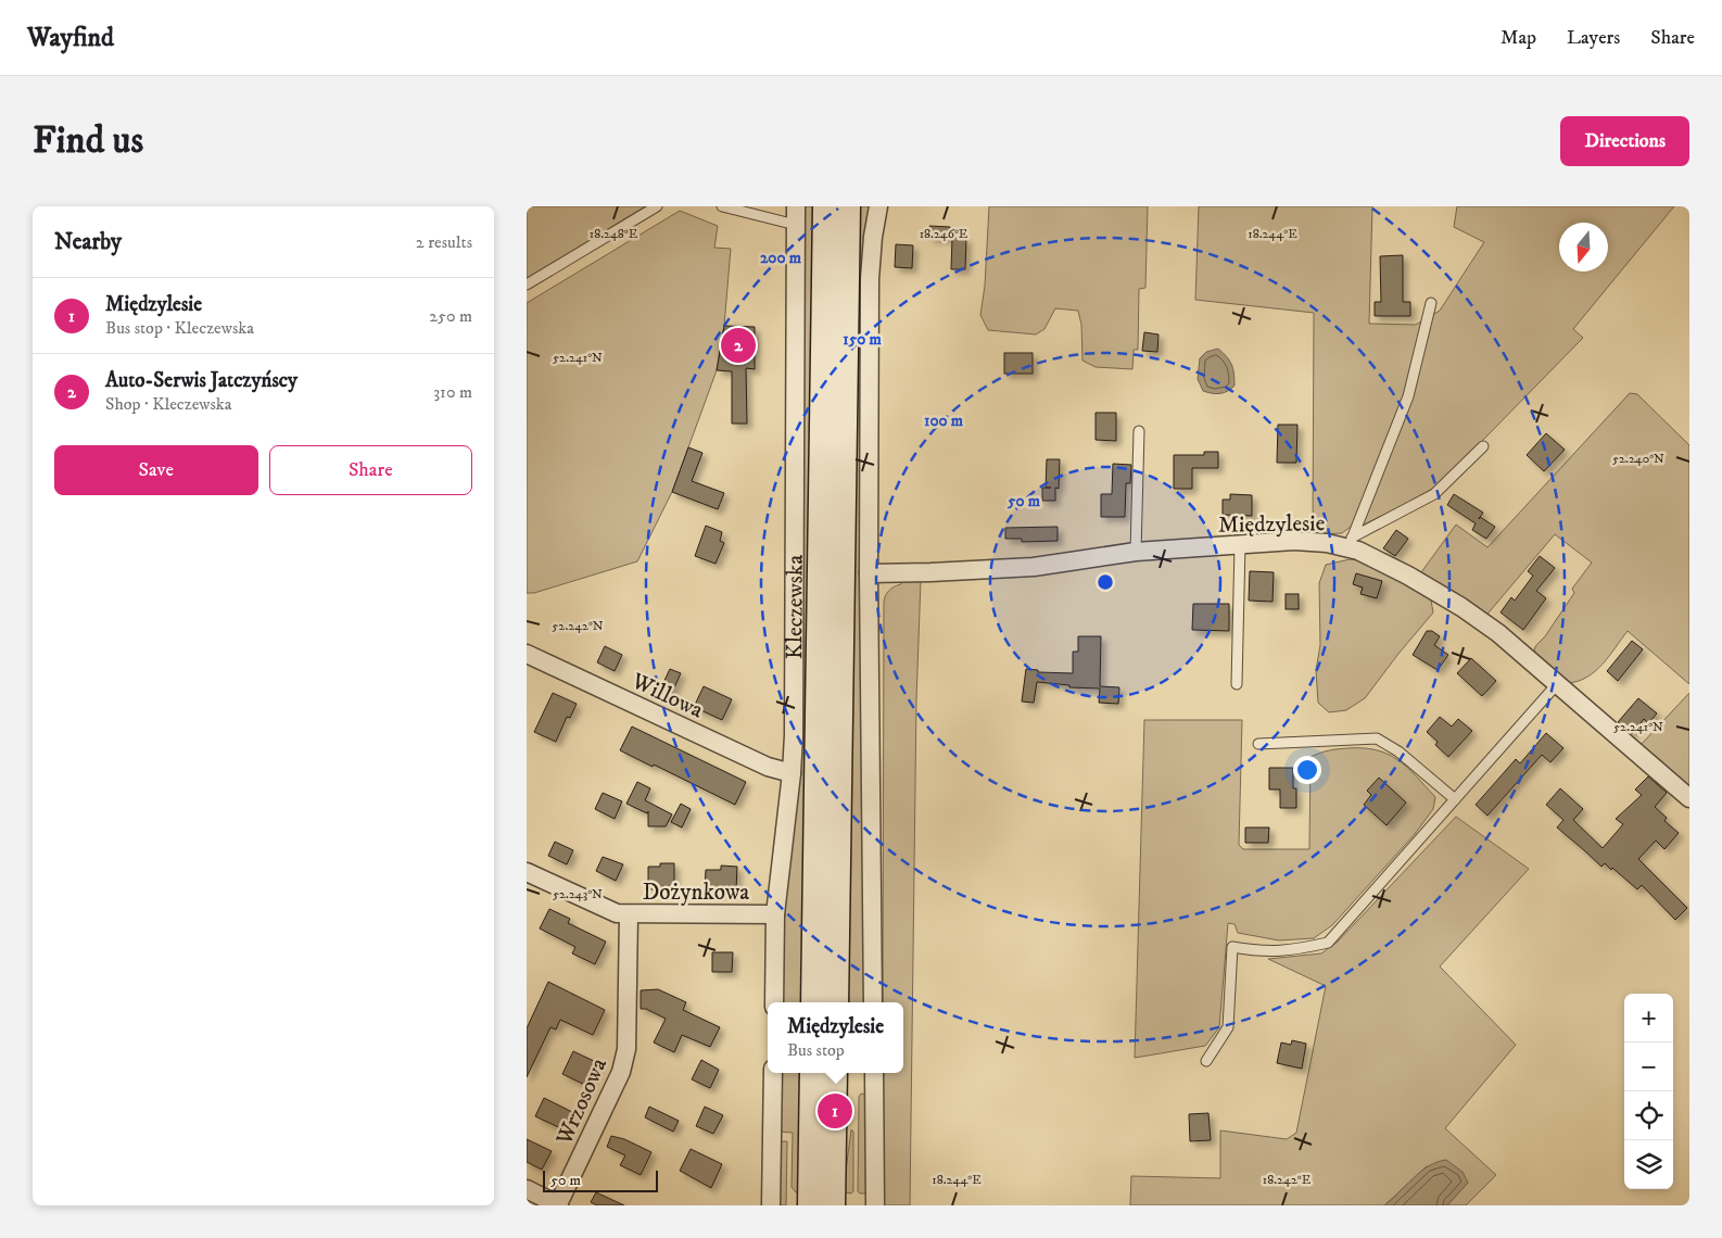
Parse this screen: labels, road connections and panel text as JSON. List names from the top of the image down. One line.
{"streets":{"main road":["Kleczewska"],"street":["Międzylesie","Willowa","Dożynkowa","Wrzosowa"]},"crossings":[["Kleczewska","Willowa"],["Kleczewska","Dożynkowa"],["Dożynkowa","Wrzosowa"]],"scale_bar":"50 m","north":"bottom","page":{"header":"Wayfind","nav":["Map","Layers","Share"],"buttons":["Directions",["Save","Share"]],"title":"Find us","heading":["Nearby","2 results"],"list":[{"mark":"1","name":"Międzylesie","note":"Bus stop · Kleczewska","value":"250 m"},{"mark":"2","name":"Auto-Serwis Jatczyńscy","note":"Shop · Kleczewska","value":"310 m"}],"pins":["2","1"],"map_buttons":["+","−"],"popup":["Międzylesie","Bus stop"],"scale":"50 m"},"coordinates":["18.248°E","18.246°E","18.244°E","52.241°N","52.240°N","52.242°N","52.243°N","18.242°E"],"rings":["200 m","150 m","100 m","50 m"]}
